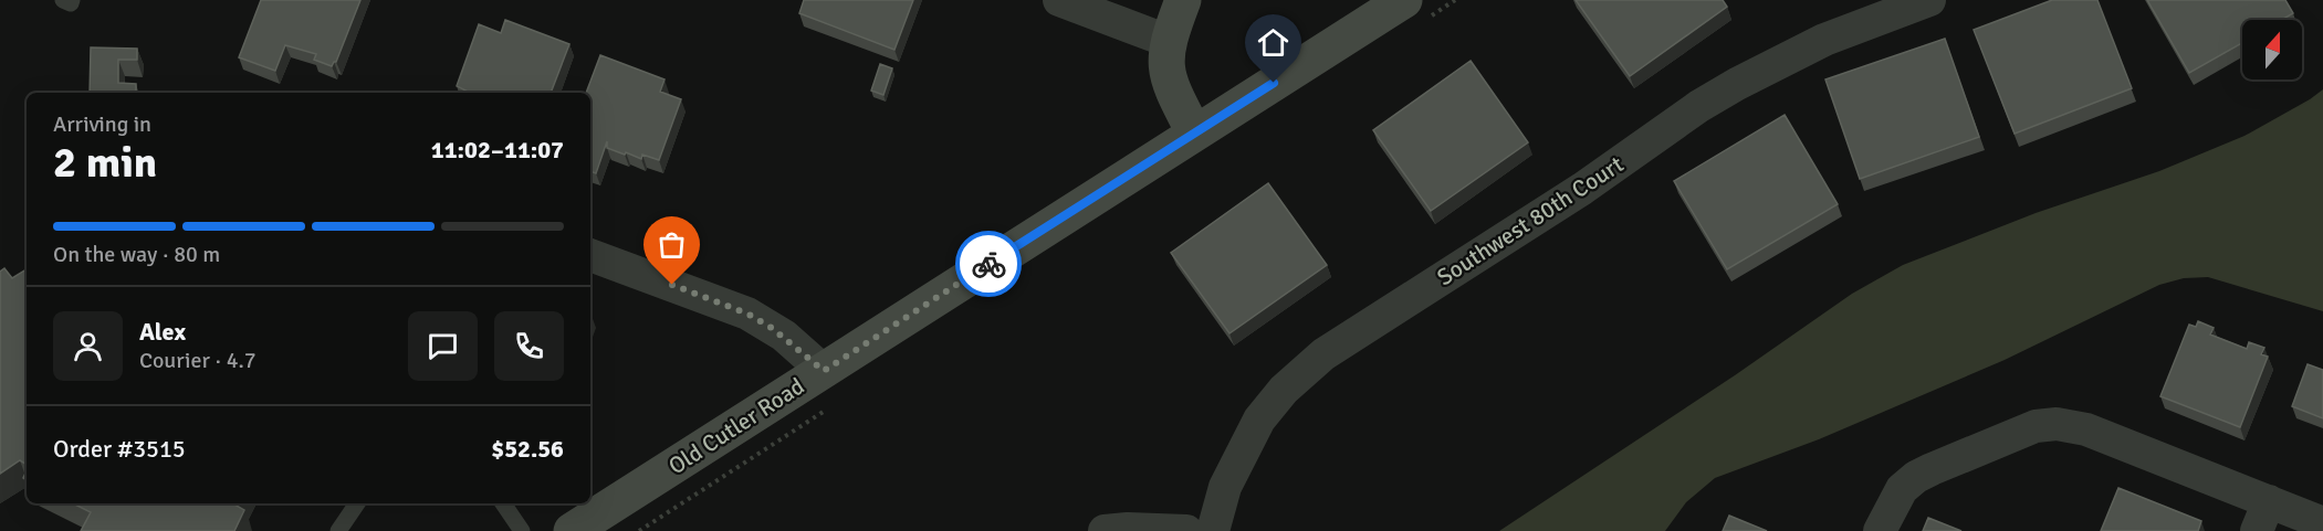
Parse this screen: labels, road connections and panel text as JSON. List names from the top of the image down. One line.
{"streets":{"main road":["Old Cutler Road"],"street":["Southwest 80th Court"]},"north":"top","page":{"heading":["2 min","Arriving in","11:02–11:07"],"panel":["Alex","Courier · 4.7","Order #3515","$52.56"],"bar":"On the way · 80 m"}}
